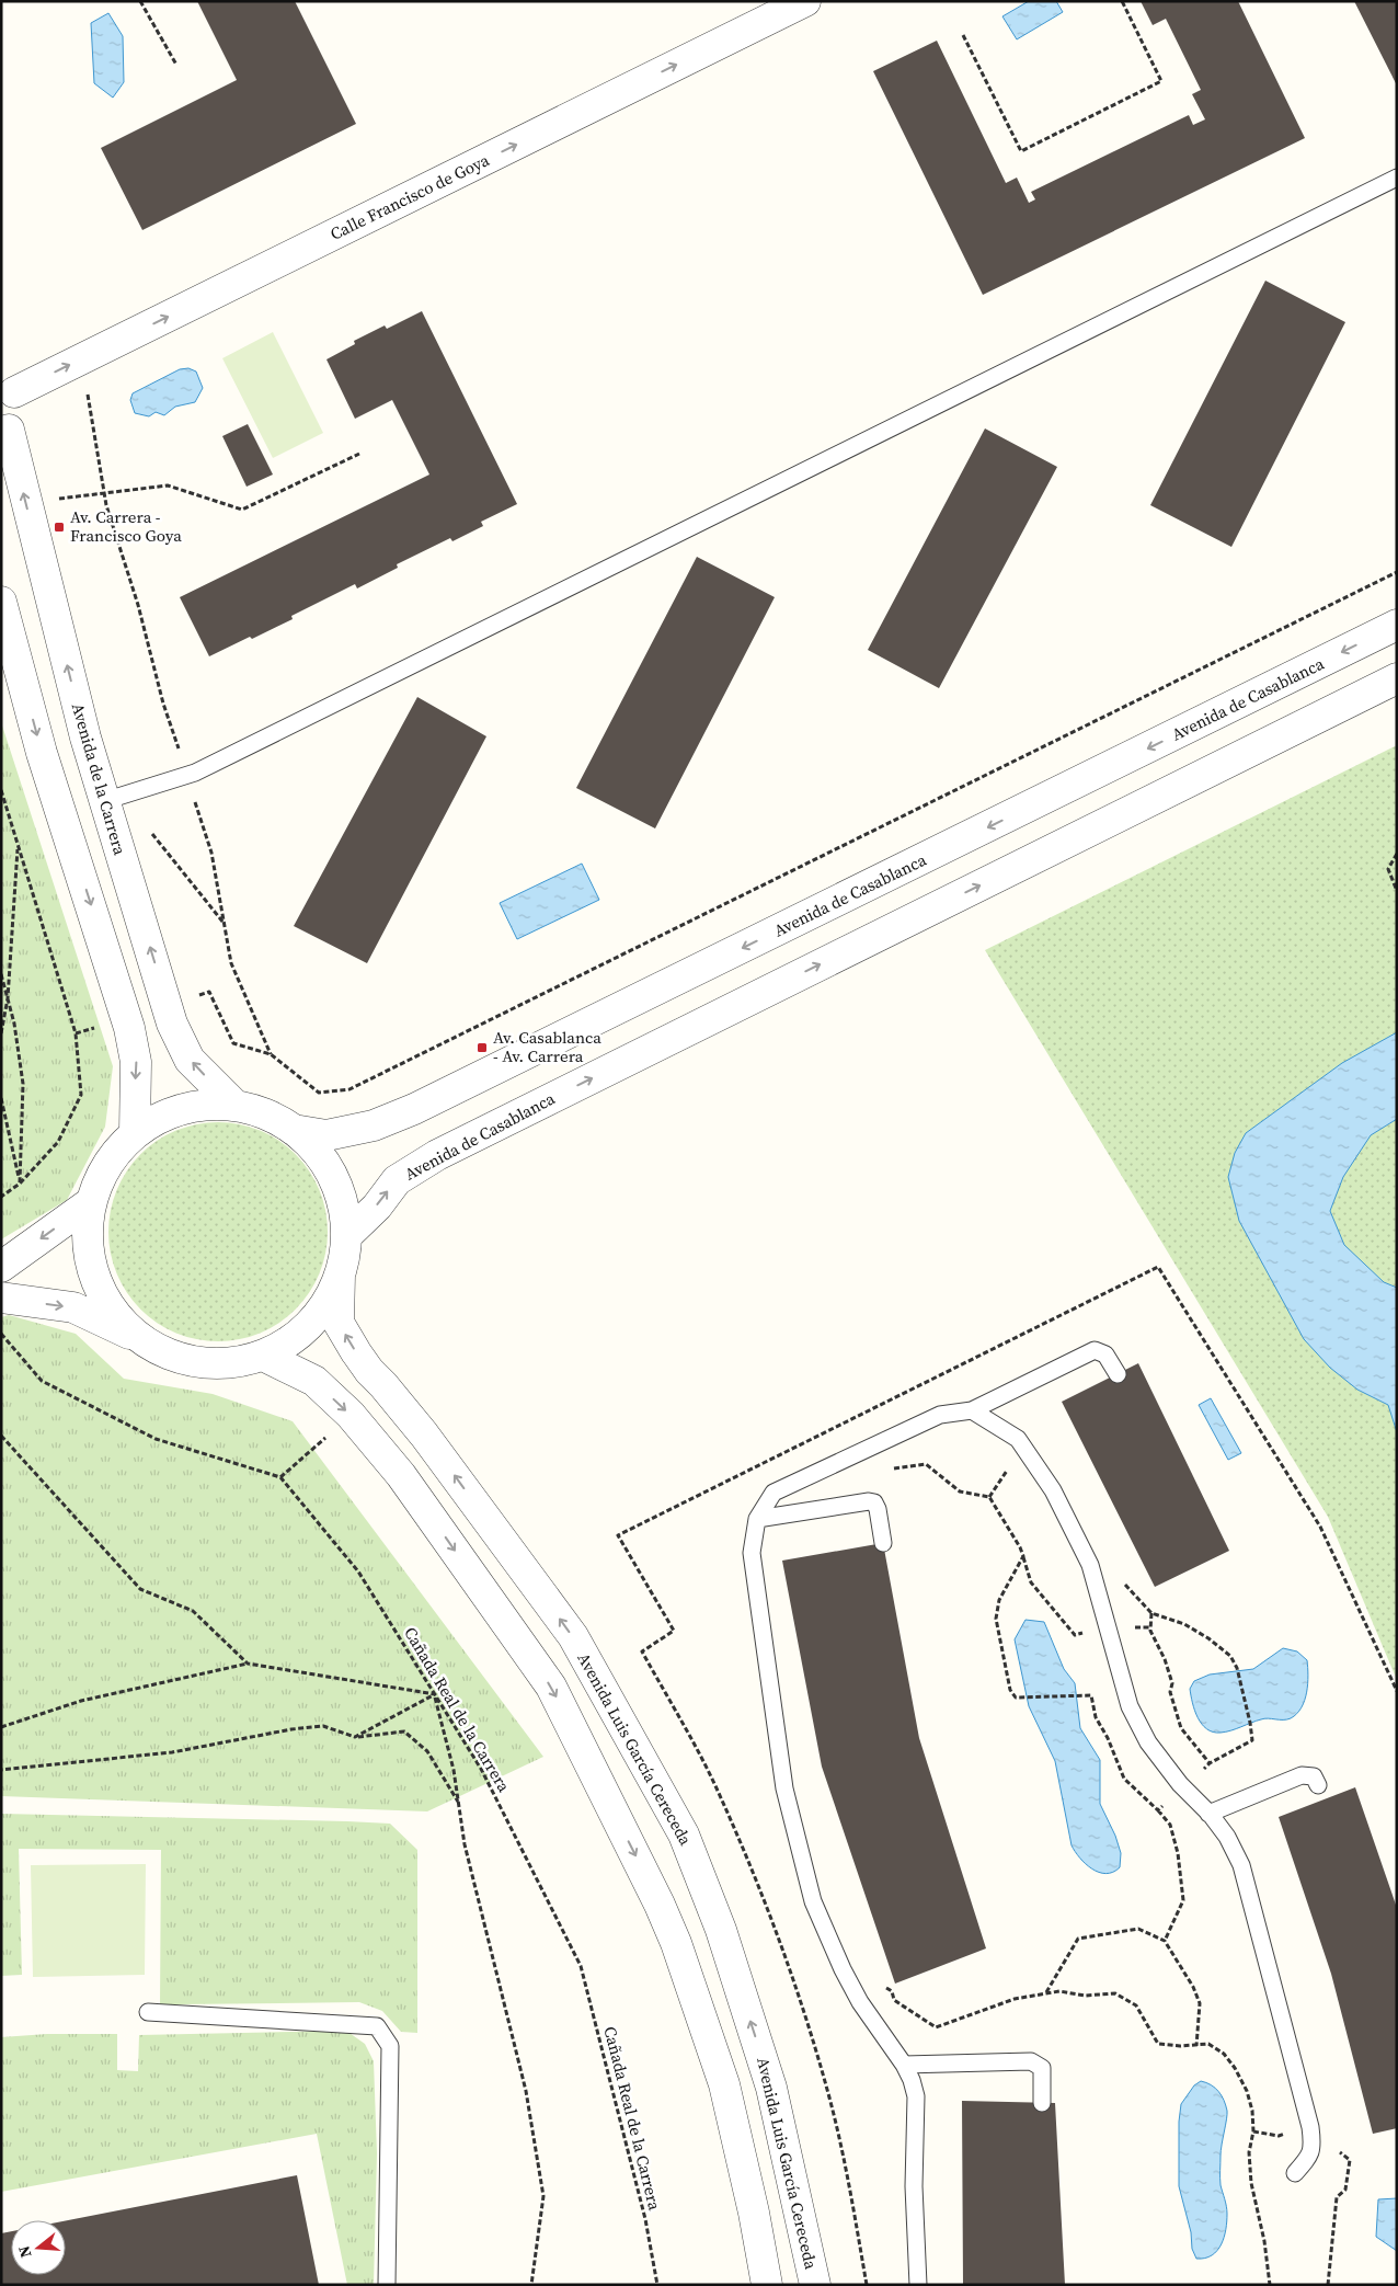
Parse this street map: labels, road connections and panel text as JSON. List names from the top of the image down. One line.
{"streets":{"street":["Calle Francisco de Goya","Avenida de Casablanca","Avenida de la Carrera","Avenida Luis García Cereceda"],"path":["Cañada Real de la Carrera"]},"crossings":[["Calle Francisco de Goya","Avenida de la Carrera"]],"one_way":["Calle Francisco de Goya"],"places":{"transit":["Av. Carrera - Francisco Goya","Av. Casablanca - Av. Carrera"]},"north":"left"}
